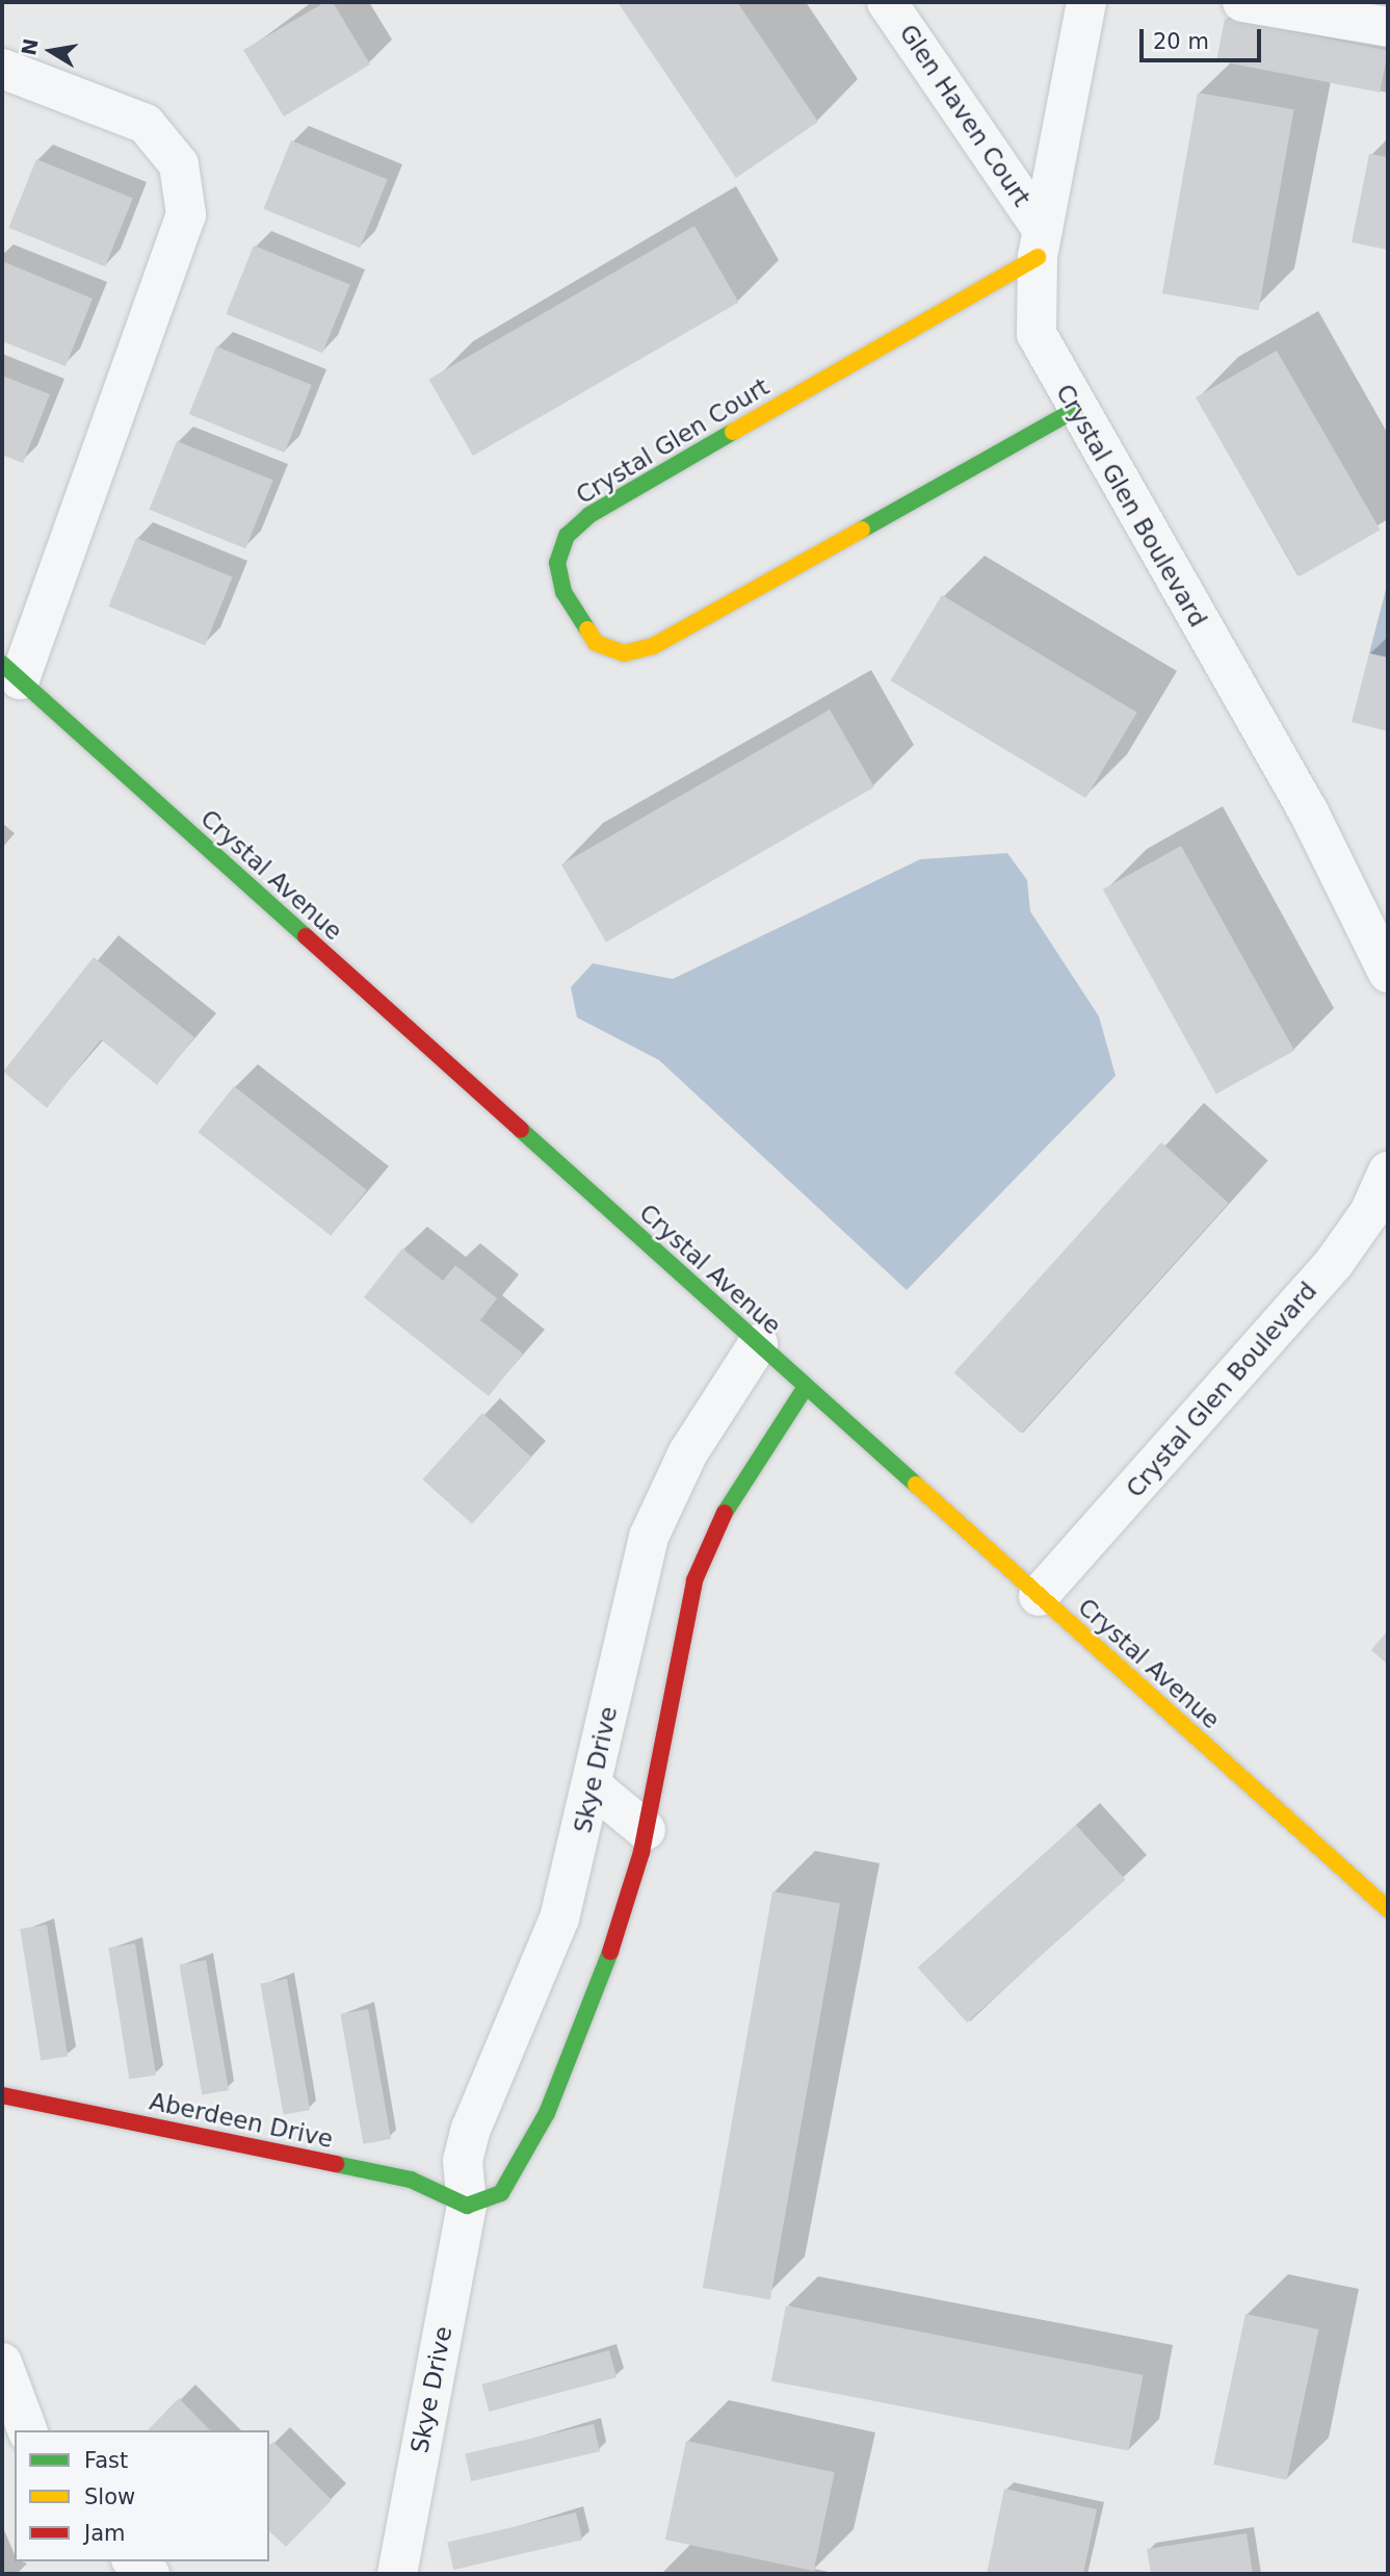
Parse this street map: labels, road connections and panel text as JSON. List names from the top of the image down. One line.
{"streets":{"street":["Glen Haven Court","Crystal Glen Court","Crystal Glen Boulevard","Crystal Avenue","Skye Drive","Aberdeen Drive"]},"crossings":[["Glen Haven Court","Crystal Glen Court"],["Glen Haven Court","Crystal Glen Boulevard"],["Crystal Glen Court","Crystal Glen Boulevard"],["Crystal Glen Boulevard","Crystal Avenue"],["Crystal Avenue","Skye Drive"],["Skye Drive","Aberdeen Drive"]],"legend":["Fast","Slow","Jam"],"scale_bar":"20 m","north":"left"}
